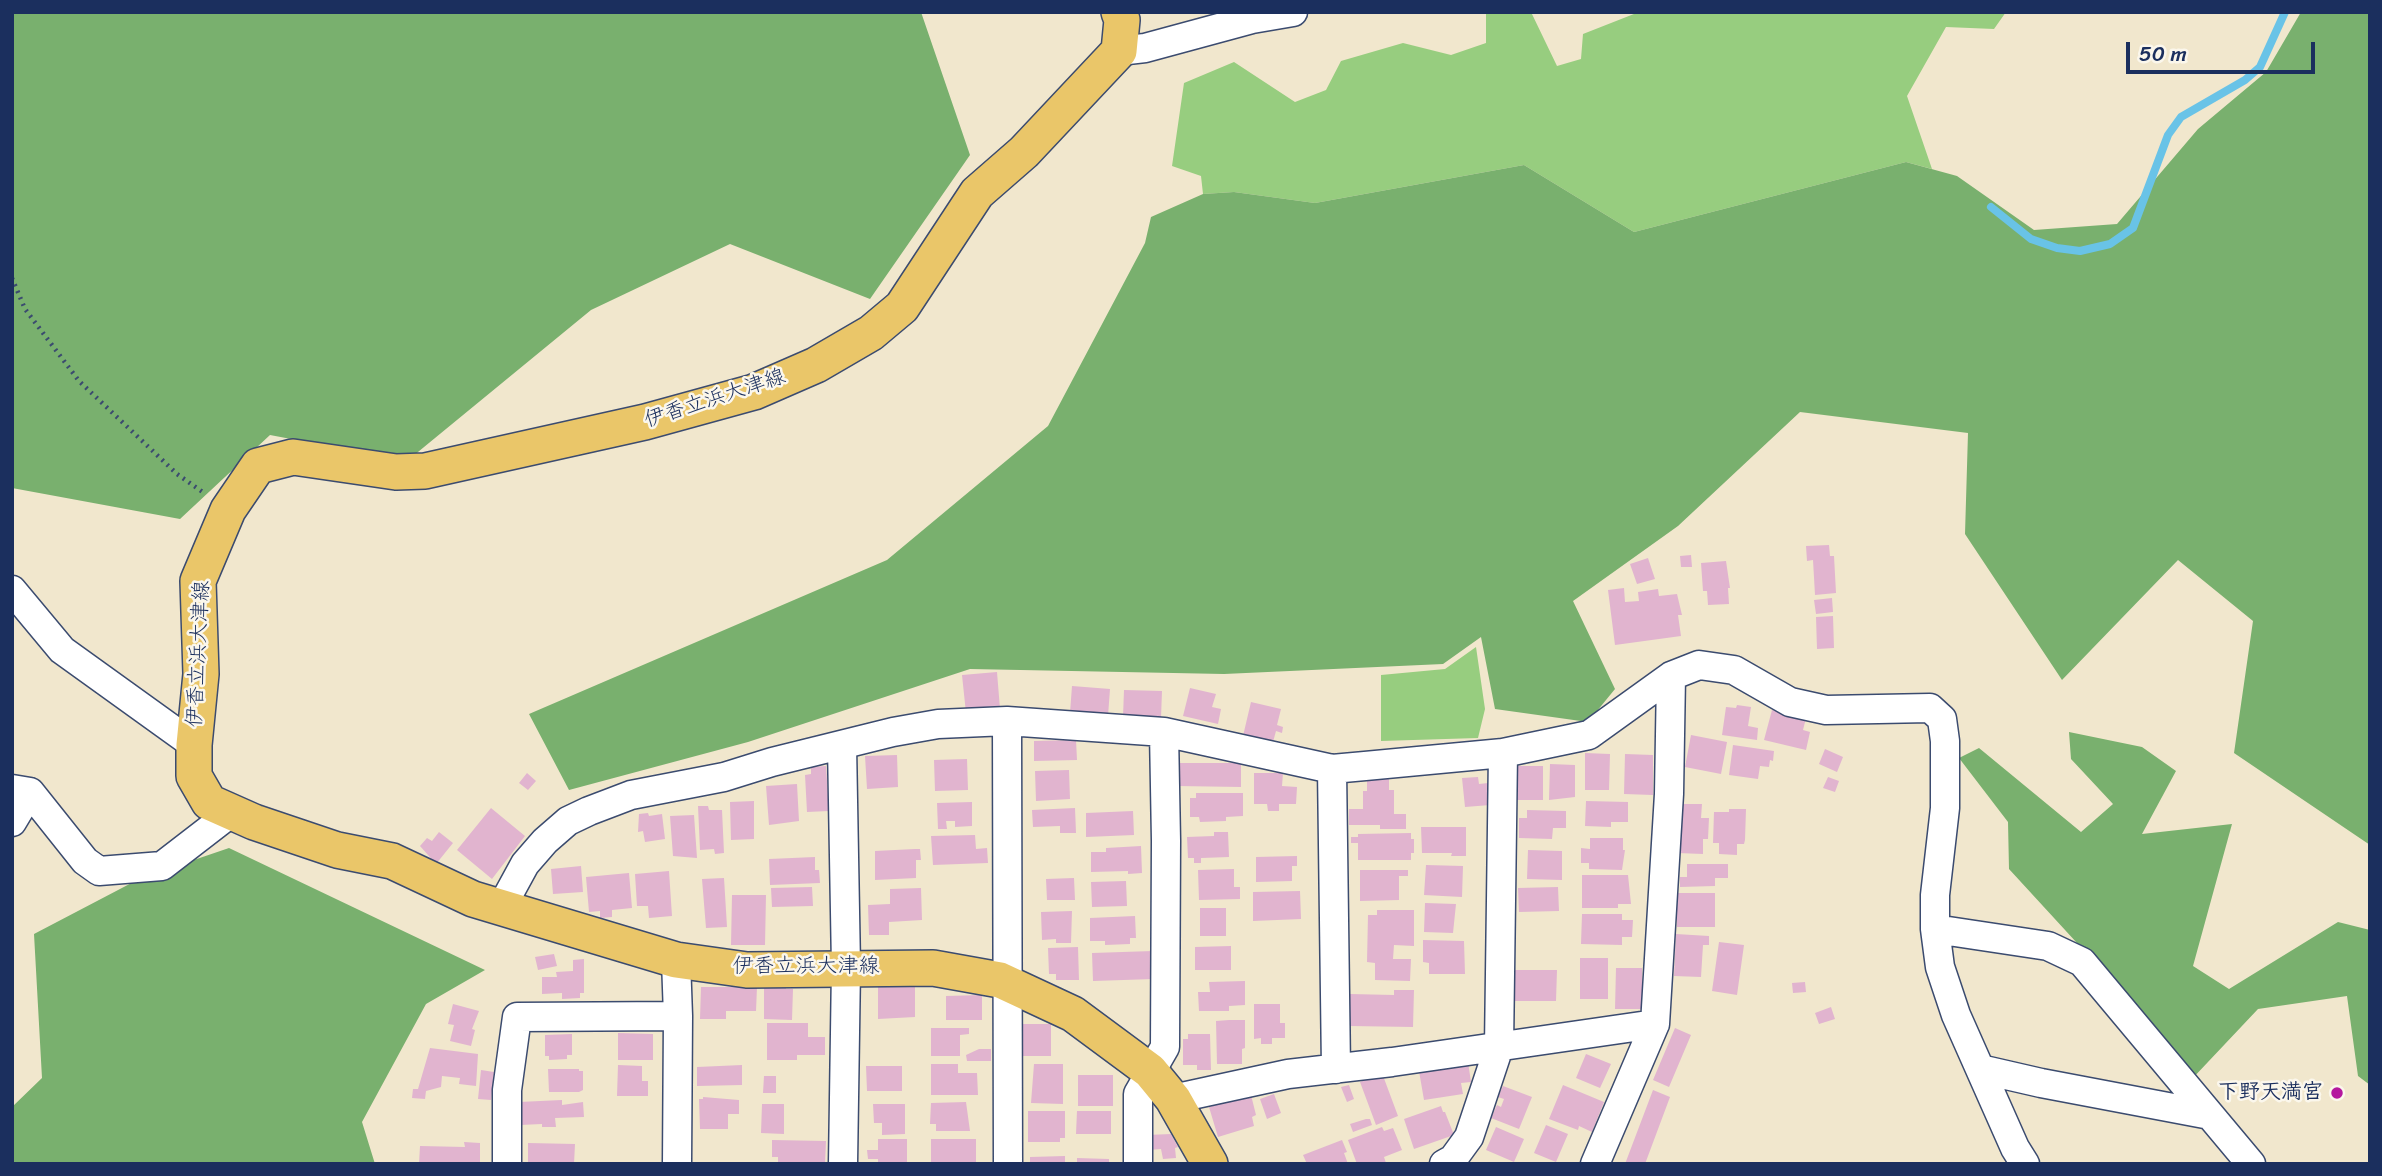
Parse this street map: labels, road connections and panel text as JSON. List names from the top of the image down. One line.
{"streets":{"main road":["伊香立浜大津線"]},"places":["下野天満宮"],"scale_bar":"50 m"}
